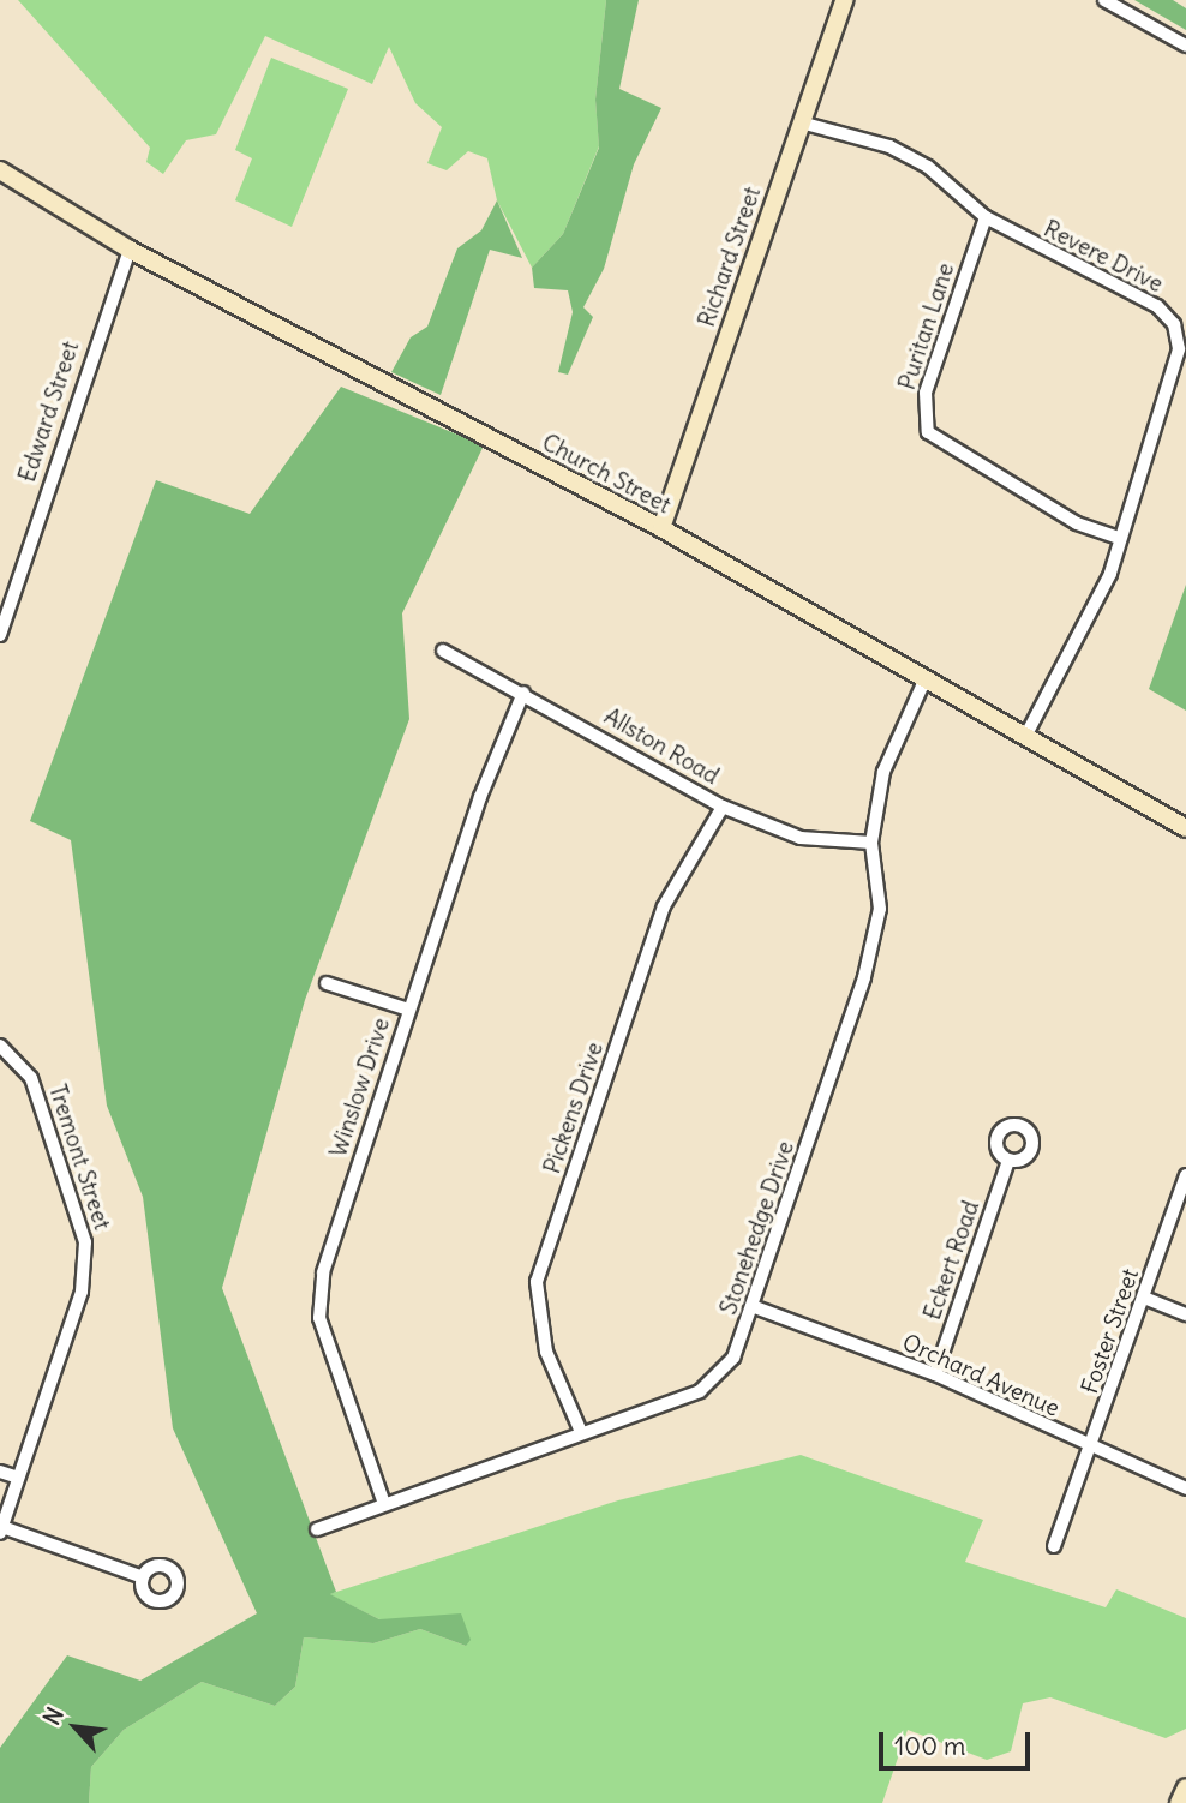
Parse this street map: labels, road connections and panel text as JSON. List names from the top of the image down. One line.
{"streets":{"street":["Richard Street","Revere Drive","Puritan Lane","Edward Street","Church Street","Allston Road","Winslow Drive","Pickens Drive","Tremont Street","Stonehedge Drive","Eckert Road","Foster Street","Orchard Avenue"]},"crossings":[["Richard Street","Revere Drive"],["Richard Street","Church Street"],["Revere Drive","Puritan Lane"],["Revere Drive","Church Street"],["Edward Street","Church Street"],["Church Street","Stonehedge Drive"],["Allston Road","Winslow Drive"],["Allston Road","Pickens Drive"],["Allston Road","Stonehedge Drive"],["Winslow Drive","Stonehedge Drive"],["Pickens Drive","Stonehedge Drive"],["Stonehedge Drive","Orchard Avenue"],["Eckert Road","Orchard Avenue"],["Foster Street","Orchard Avenue"]],"scale_bar":"100 m","north":"top left"}
